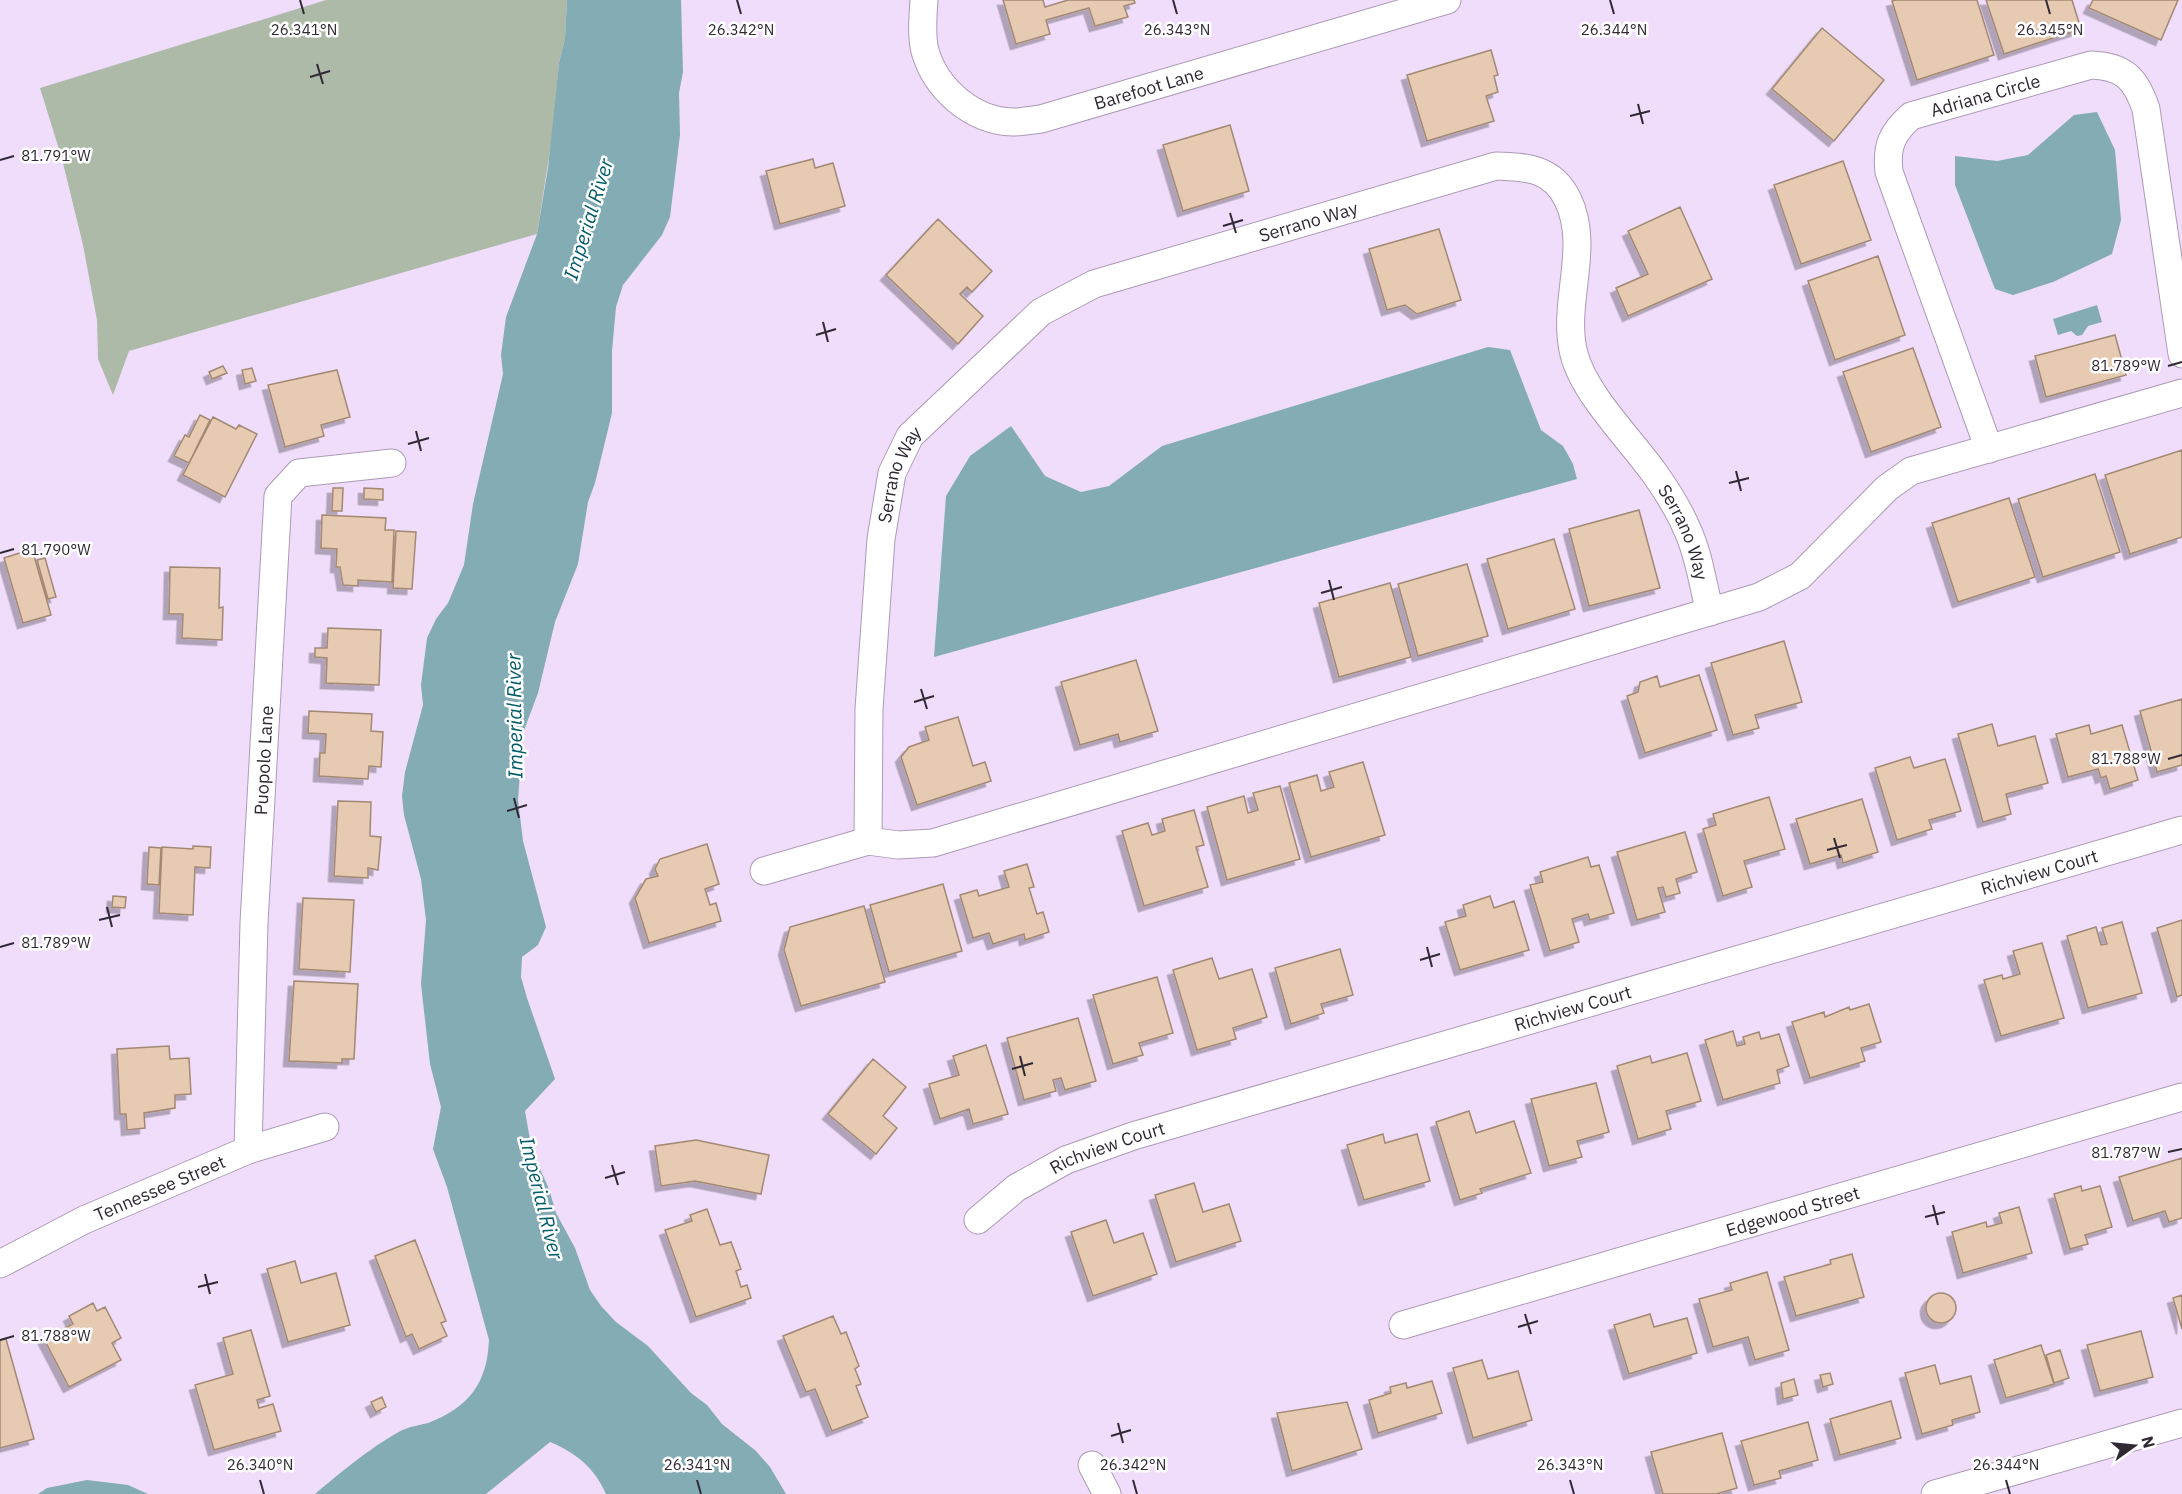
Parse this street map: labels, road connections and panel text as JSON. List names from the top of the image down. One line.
{"streets":{"street":["Barefoot Lane","Adriana Circle","Serrano Way","Puopolo Lane","Richview Court","Tennessee Street","Edgewood Street"]},"crossings":[["Puopolo Lane","Tennessee Street"]],"water":["Imperial River"],"north":"right","coordinates":["26.341°N","26.342°N","26.344°N","26.345°N","26.343°N","81.791°W","81.789°W","81.790°W","81.788°W","81.787°W","26.340°N"]}
